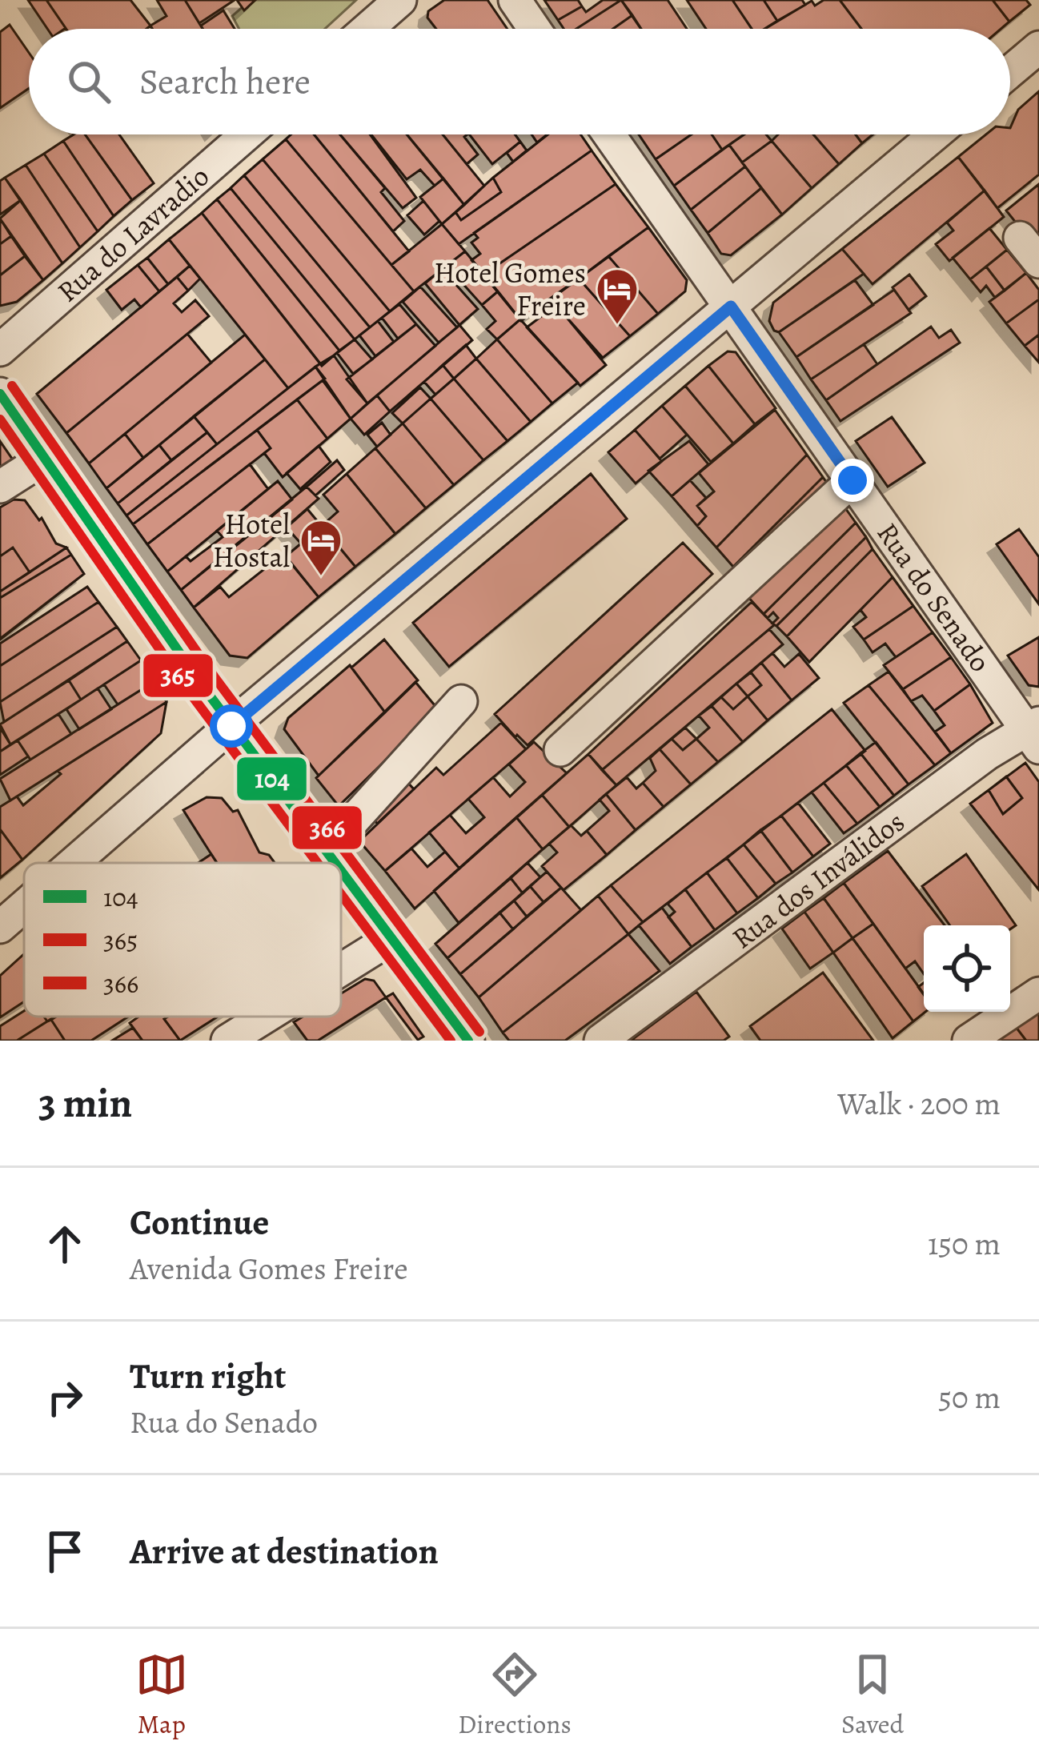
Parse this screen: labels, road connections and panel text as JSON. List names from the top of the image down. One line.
{"streets":{"street":["Rua do Lavradio","Rua do Senado","Rua dos Inválidos"]},"crossings":[["Rua do Senado","Rua dos Inválidos"]],"places":{"hotel":["Hotel Gomes Freire","Hotel Hostal"]},"lines":["transit line 366","transit line 104","transit line 365"],"legend":["104","365","366"],"page":{"search":"Search here","heading":["3 min","Walk · 200 m"],"list":[["Continue","Avenida Gomes Freire","150 m"],["Turn right","Rua do Senado","50 m"],"Arrive at destination"],"nav":["Map","Directions","Saved"]}}
